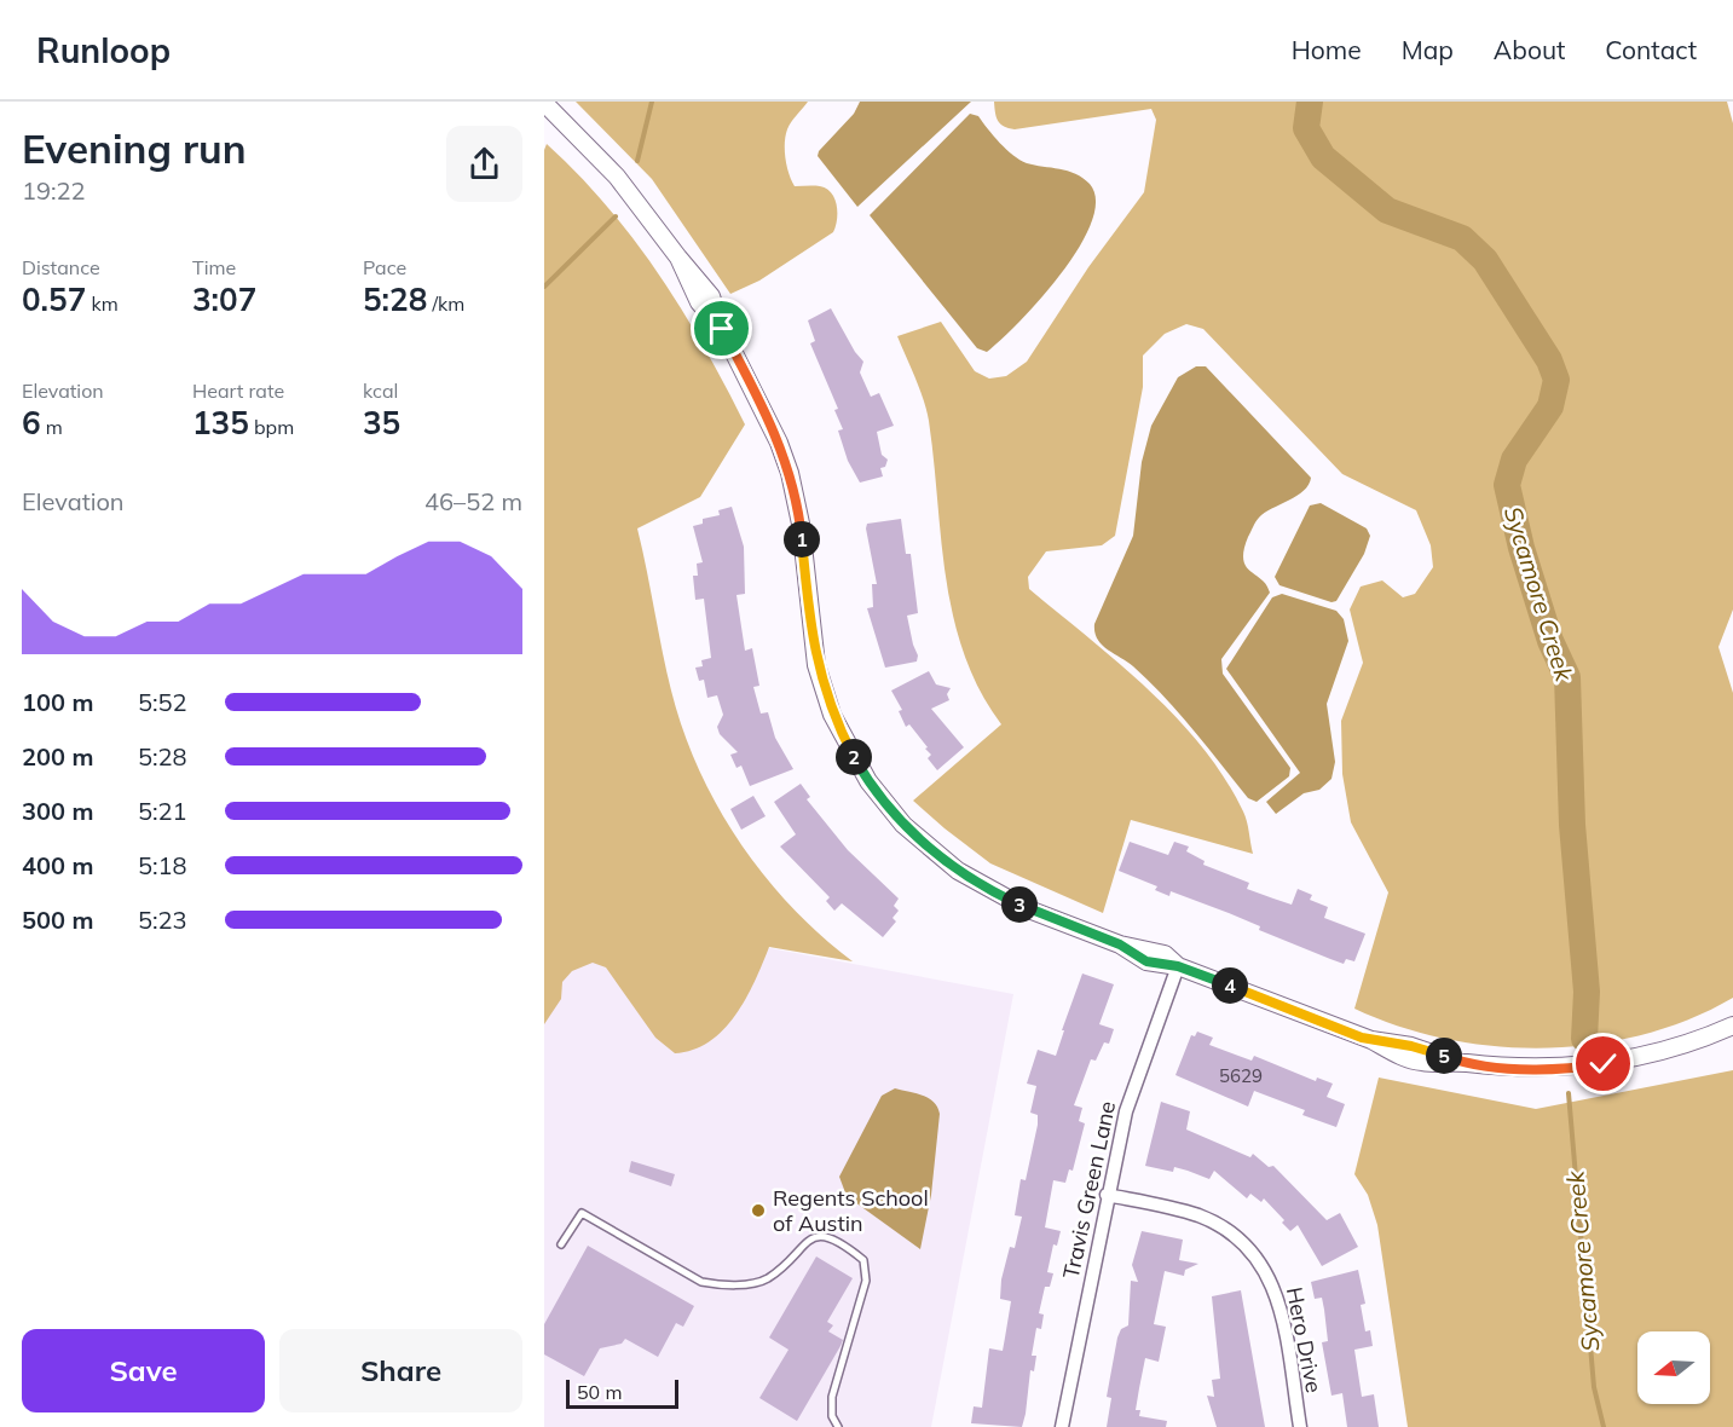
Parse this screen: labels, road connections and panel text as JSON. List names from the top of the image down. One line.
{"streets":{"street":["Travis Green Lane","Hero Drive"]},"crossings":[["Travis Green Lane","Hero Drive"]],"water":["Sycamore Creek"],"places":["Regents School of Austin"],"house_numbers":["5629"],"scale_bar":"50 m","north":"left","page":{"header":"Runloop","nav":["Home","Map","About","Contact"],"heading":["Evening run","19:22"],"stats":[["Distance","0.57 km"],["Time","3:07"],["Pace","5:28 /km"],["Elevation","6 m"],["Heart rate","135 bpm"],["kcal","35"]],"chart":["Elevation","46–52 m"],"pins":["1","2","3","4","5"],"list":[{"name":"100 m","note":"5:52"},{"name":"200 m","note":"5:28"},{"name":"300 m","note":"5:21"},{"name":"400 m","note":"5:18"},{"name":"500 m","note":"5:23"}],"buttons":["Save","Share"],"scale":"50 m"}}
